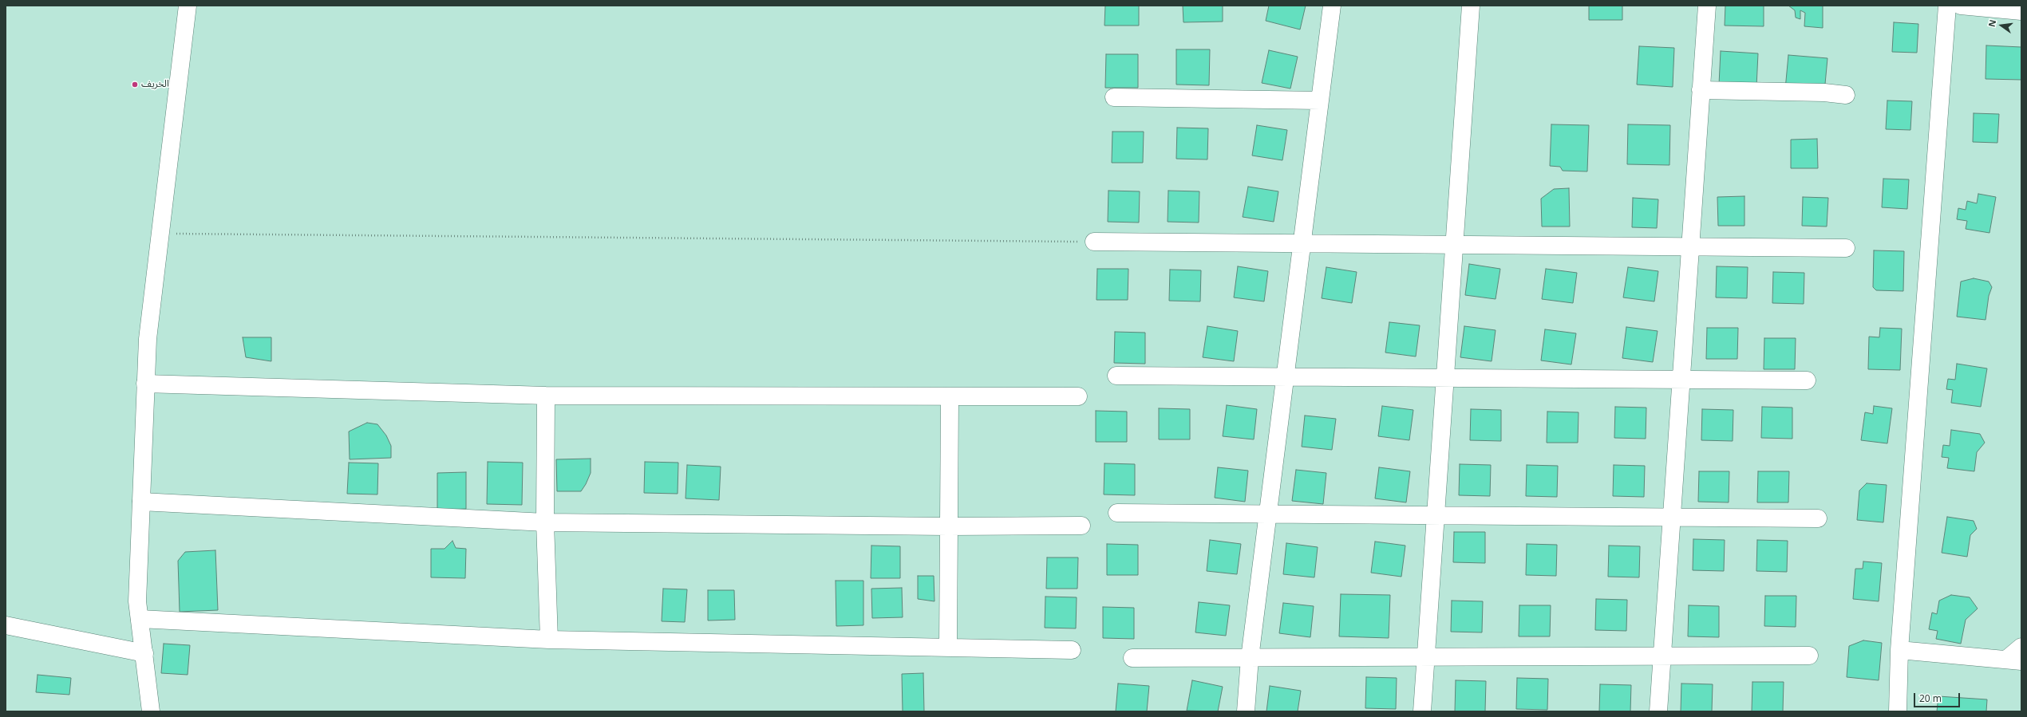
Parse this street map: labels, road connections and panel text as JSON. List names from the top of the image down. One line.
{"places":["الخريف"],"scale_bar":"20 m","north":"left"}
